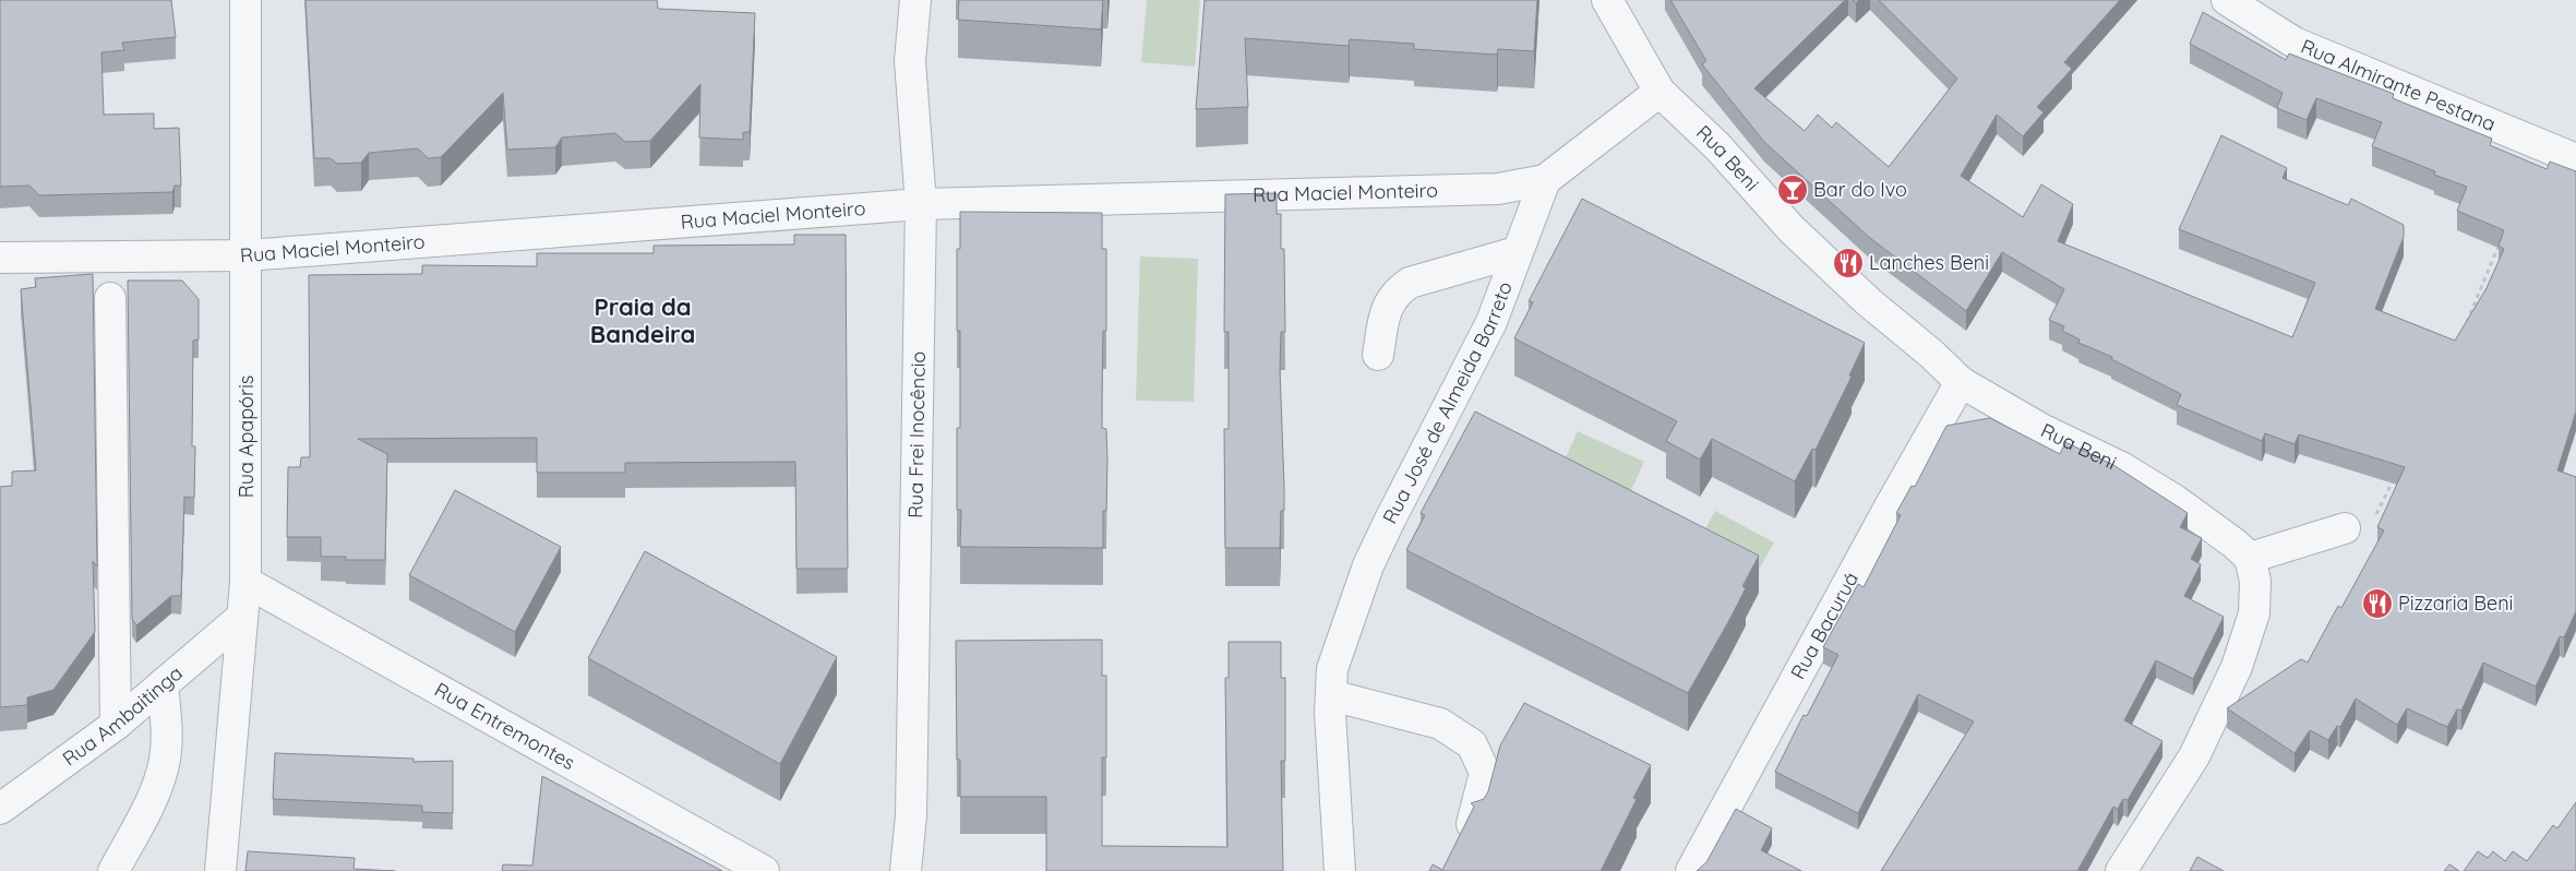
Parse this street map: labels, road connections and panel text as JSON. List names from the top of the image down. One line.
{"streets":{"street":["Rua Almirante Pestana","Rua Beni","Rua Maciel Monteiro","Rua José de Almeida Barreto","Rua Frei Inocêncio","Rua Apapóris","Rua Bacuruá","Rua Ambaitinga","Rua Entremontes"]},"crossings":[["Rua Beni","Rua Bacuruá"],["Rua Maciel Monteiro","Rua José de Almeida Barreto"],["Rua Maciel Monteiro","Rua Frei Inocêncio"],["Rua Maciel Monteiro","Rua Apapóris"],["Rua Apapóris","Rua Ambaitinga"],["Rua Apapóris","Rua Entremontes"]],"districts":["Praia da Bandeira"],"places":{"bar":["Bar do Ivo"],"restaurant":["Lanches Beni","Pizzaria Beni"]}}
